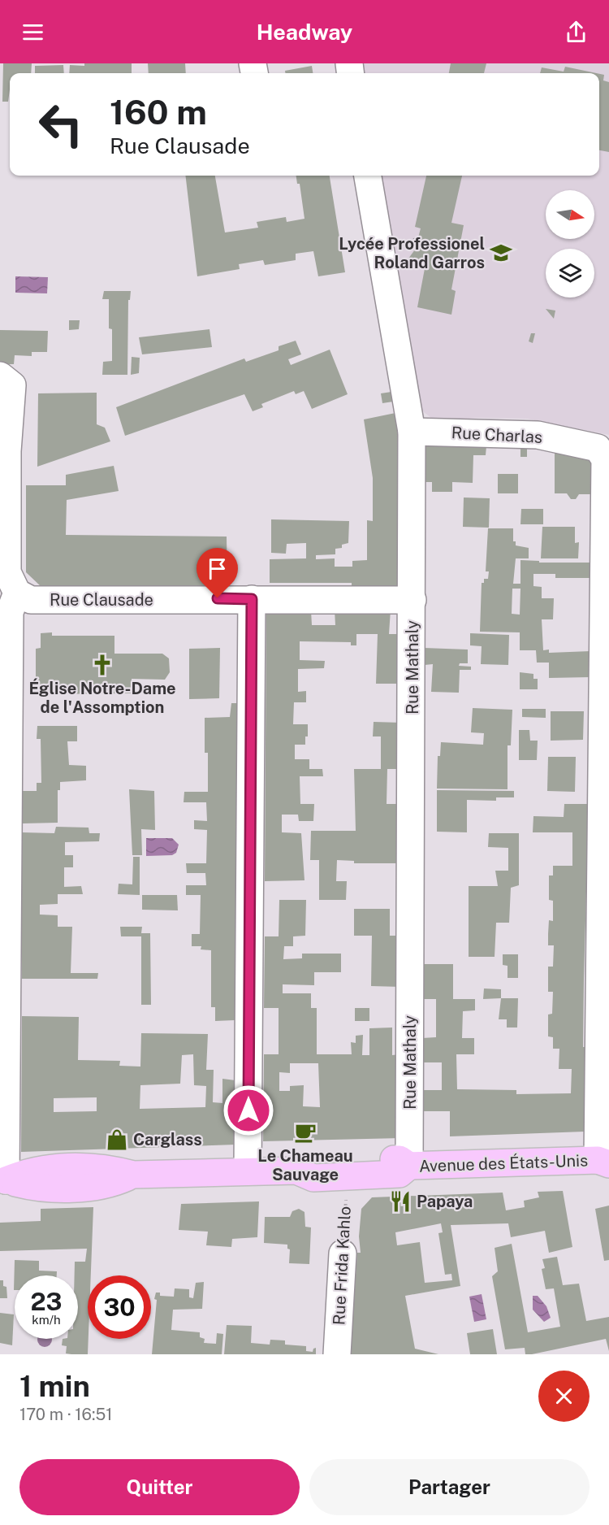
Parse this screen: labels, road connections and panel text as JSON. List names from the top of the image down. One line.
{"streets":{"main road":["Avenue des États-Unis"],"street":["Rue Charlas","Rue Clausade","Rue Mathaly","Rue Frida Kahlo"]},"crossings":[["Rue Charlas","Rue Mathaly"],["Rue Charlas","Avenue des États-Unis"],["Rue Clausade","Rue Mathaly"],["Rue Mathaly","Avenue des États-Unis"],["Avenue des États-Unis","Rue Frida Kahlo"]],"places":{"school or university":["Lycée Professionel Roland Garros"],"church":["Église Notre-Dame de l'Assomption"],"cafe":["Le Chameau Sauvage"],"shop":["Carglass"],"restaurant":["Papaya"]},"north":"right","page":{"header":"Headway","turn":["160 m","Rue Clausade"],"speed":"23 km/h","limit":"30","heading":["1 min","170 m · 16:51"],"buttons":["Quitter","Partager"]}}
